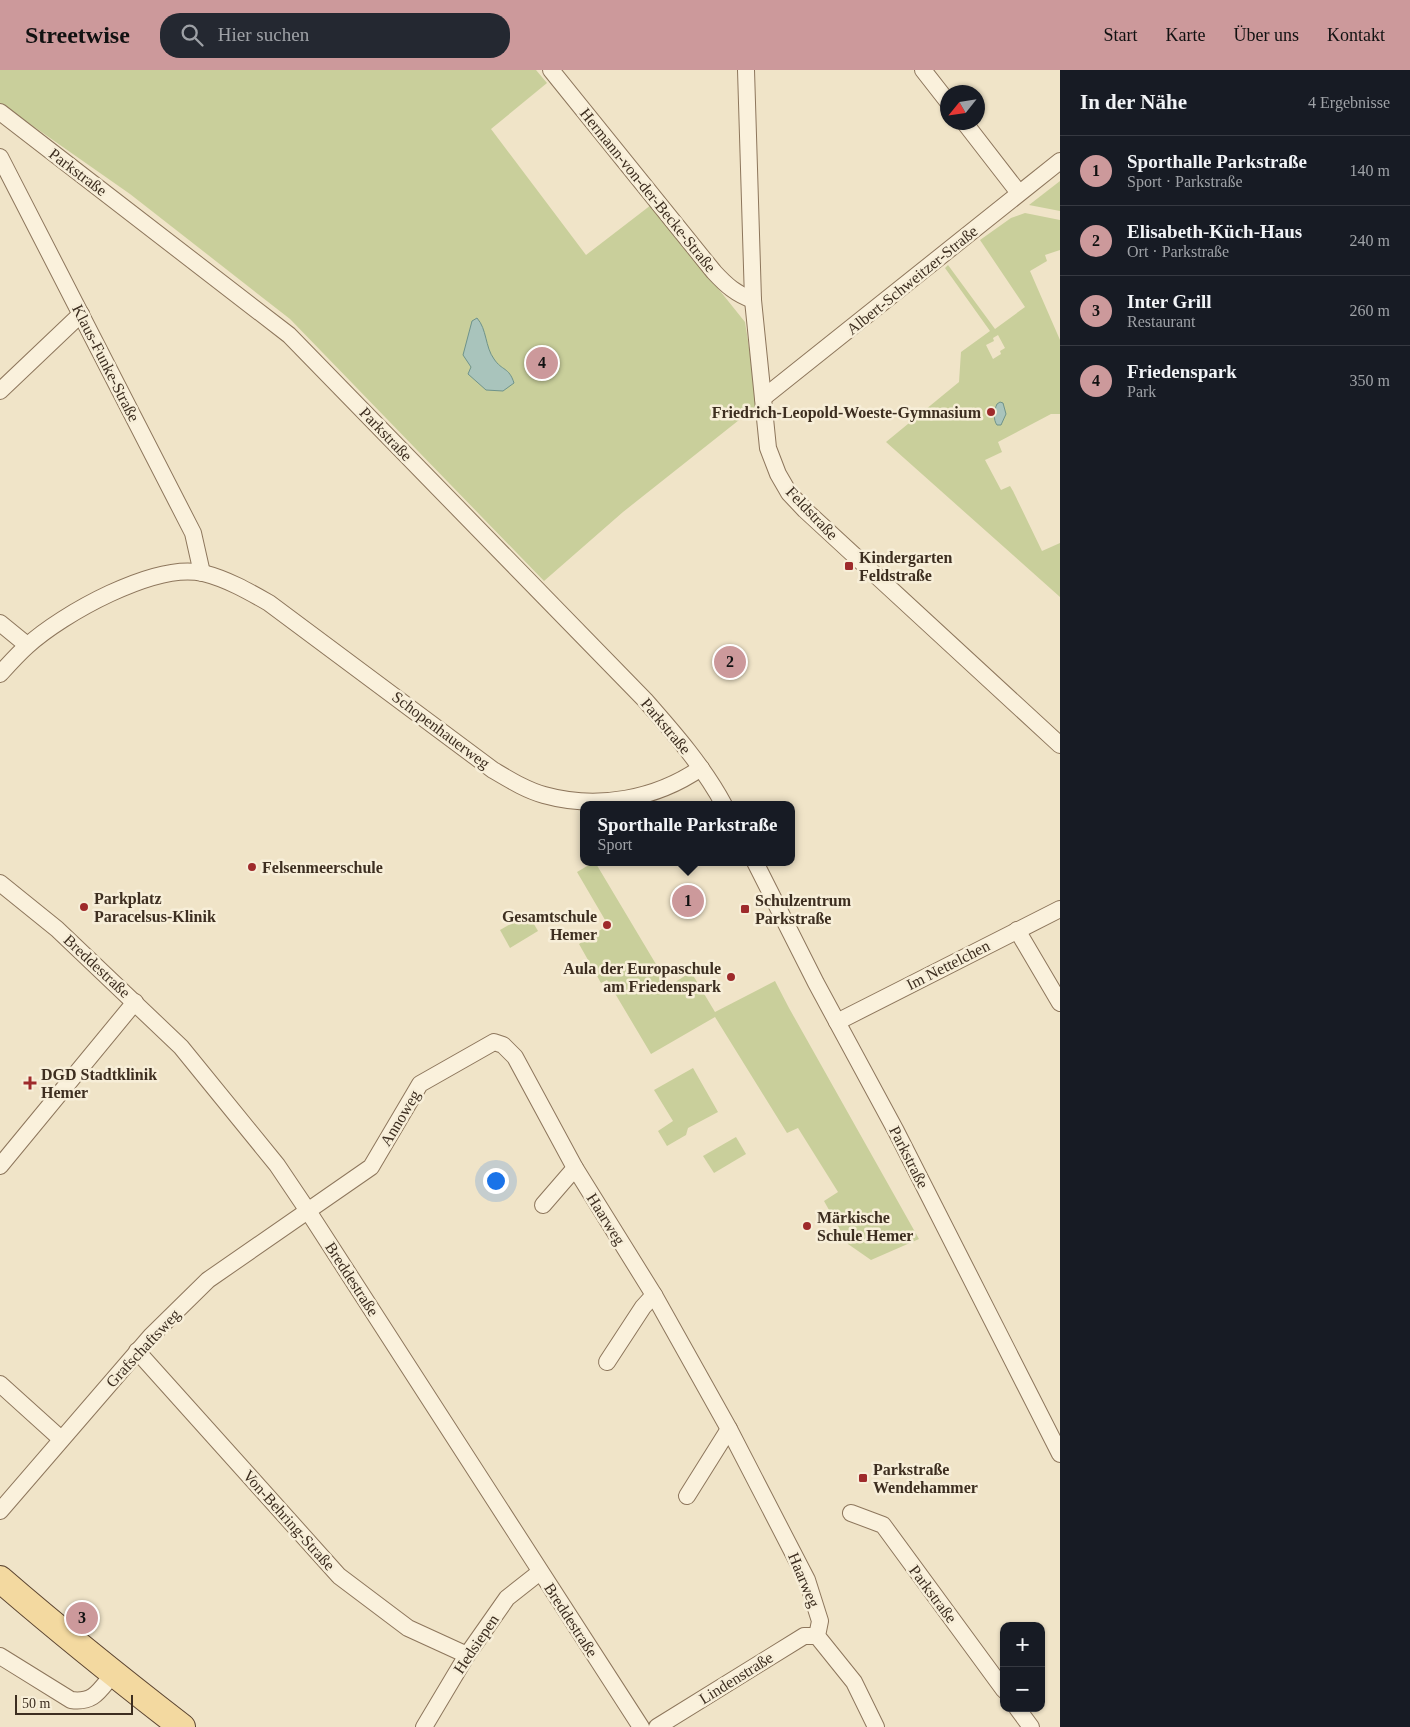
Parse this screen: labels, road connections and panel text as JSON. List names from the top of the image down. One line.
{"streets":{"street":["Parkstraße","Hermann-von-der-Becke-Straße","Albert-Schweitzer-Straße","Klaus-Funke-Straße","Feldstraße","Schopenhauerweg","Im Nettelchen","Breddestraße","Annoweg","Haarweg","Grafschaftsweg","Von-Behring-Straße","Hedsiepen","Lindenstraße"]},"crossings":[["Parkstraße","Schopenhauerweg"],["Parkstraße","Im Nettelchen"],["Hermann-von-der-Becke-Straße","Feldstraße"],["Albert-Schweitzer-Straße","Feldstraße"],["Klaus-Funke-Straße","Schopenhauerweg"],["Breddestraße","Annoweg"],["Breddestraße","Grafschaftsweg"],["Breddestraße","Hedsiepen"],["Annoweg","Haarweg"],["Annoweg","Grafschaftsweg"],["Haarweg","Lindenstraße"],["Grafschaftsweg","Von-Behring-Straße"],["Von-Behring-Straße","Hedsiepen"]],"places":{"other":["Friedrich-Leopold-Woeste-Gymnasium","Felsenmeerschule","Parkplatz Paracelsus-Klinik","Gesamtschule Hemer","Aula der Europaschule am Friedenspark","Märkische Schule Hemer"],"transit":["Kindergarten Feldstraße","Schulzentrum Parkstraße","Parkstraße Wendehammer"],"health":["DGD Stadtklinik Hemer"]},"scale_bar":"50 m","north":"bottom left","page":{"header":"Streetwise","search":"Hier suchen","nav":["Start","Karte","Über uns","Kontakt"],"heading":["In der Nähe","4 Ergebnisse"],"list":[{"mark":"1","name":"Sporthalle Parkstraße","note":"Sport · Parkstraße","value":"140 m"},{"mark":"2","name":"Elisabeth-Küch-Haus","note":"Ort · Parkstraße","value":"240 m"},{"mark":"3","name":"Inter Grill","note":"Restaurant","value":"260 m"},{"mark":"4","name":"Friedenspark","note":"Park","value":"350 m"}],"pins":["4","2","1","3"],"popup":["Sporthalle Parkstraße","Sport"],"map_buttons":["+","−"],"scale":"50 m"}}
